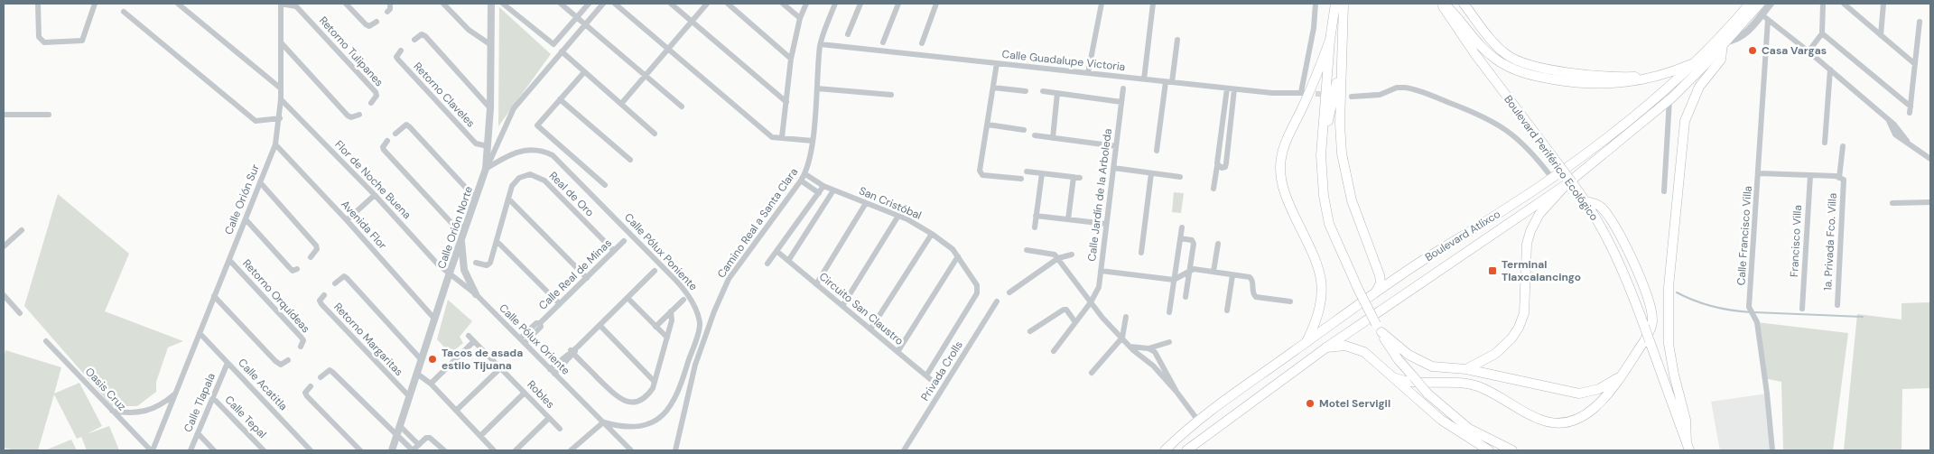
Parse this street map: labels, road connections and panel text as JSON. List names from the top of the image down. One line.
{"streets":{"main road":["Boulevard Periférico Ecológico","Boulevard Atlixco"],"street":["Retorno Tulipanes","Calle Guadalupe Victoria","Retorno Claveles","Flor de Noche Buena","Real de Oro","Calle Jardín de la Arboleda","Calle Orión Sur","San Cristóbal","Camino Real a Santa Clara","Avenida Flor","Calle Orión Norte","Calle Francisco Villa","Francisco Villa","1a. Privada Fco. Villa","Calle Pólux Poniente","Calle Real de Minas","Retorno Orquídeas","Circuito San Claustro","Retorno Margaritas","Calle Pólux Oriente","Privada Crolls","Calle Acatitla","Oasis Cruz","Robles","Calle Tlapala","Calle Tepal"]},"crossings":[["Retorno Tulipanes","Calle Orión Sur"],["Calle Guadalupe Victoria","Camino Real a Santa Clara"],["Retorno Claveles","Calle Orión Norte"],["Flor de Noche Buena","Calle Orión Sur"],["Flor de Noche Buena","Calle Orión Norte"],["Flor de Noche Buena","Calle Pólux Oriente"],["Real de Oro","Calle Real de Minas"],["Calle Orión Sur","Avenida Flor"],["Calle Orión Sur","Retorno Orquídeas"],["Calle Orión Sur","Calle Acatitla"],["Calle Orión Sur","Oasis Cruz"],["San Cristóbal","Camino Real a Santa Clara"],["San Cristóbal","Circuito San Claustro"],["Avenida Flor","Calle Orión Norte"],["Calle Orión Norte","Calle Pólux Poniente"],["Calle Orión Norte","Retorno Margaritas"],["Calle Orión Norte","Calle Pólux Oriente"],["Calle Real de Minas","Calle Pólux Oriente"],["Calle Acatitla","Calle Tlapala"],["Calle Tlapala","Calle Tepal"]],"places":{"other":["Casa Vargas","Tacos de asada estilo Tijuana","Motel Servigil"],"transit":["Terminal Tlaxcalancingo"]}}
